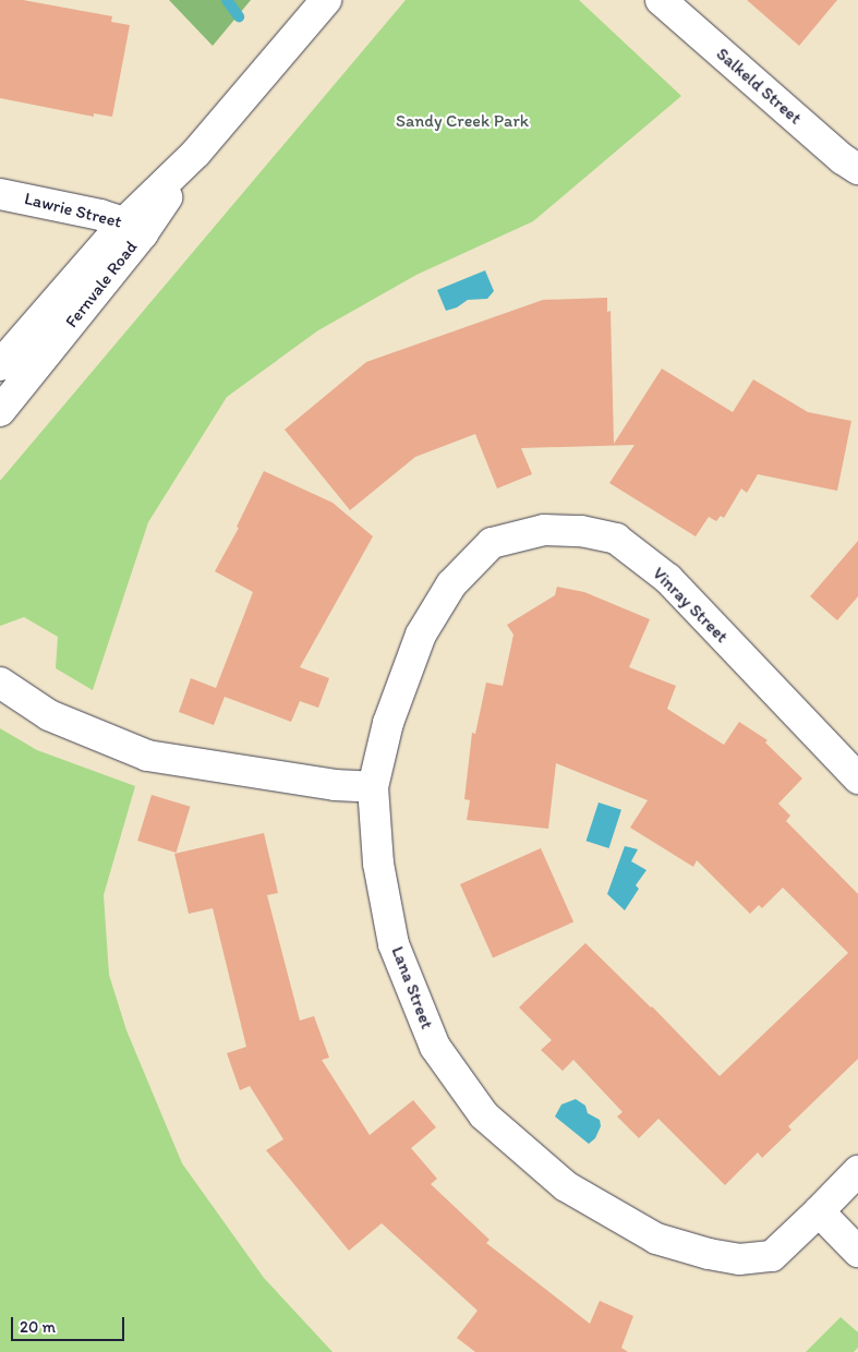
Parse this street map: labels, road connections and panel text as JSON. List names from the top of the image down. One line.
{"streets":{"street":["Salkeld Street","Lawrie Street","Fernvale Road","Vinray Street","Lana Street"]},"crossings":[["Lawrie Street","Fernvale Road"],["Vinray Street","Lana Street"]],"parks":["Sandy Creek Park"],"scale_bar":"20 m"}
